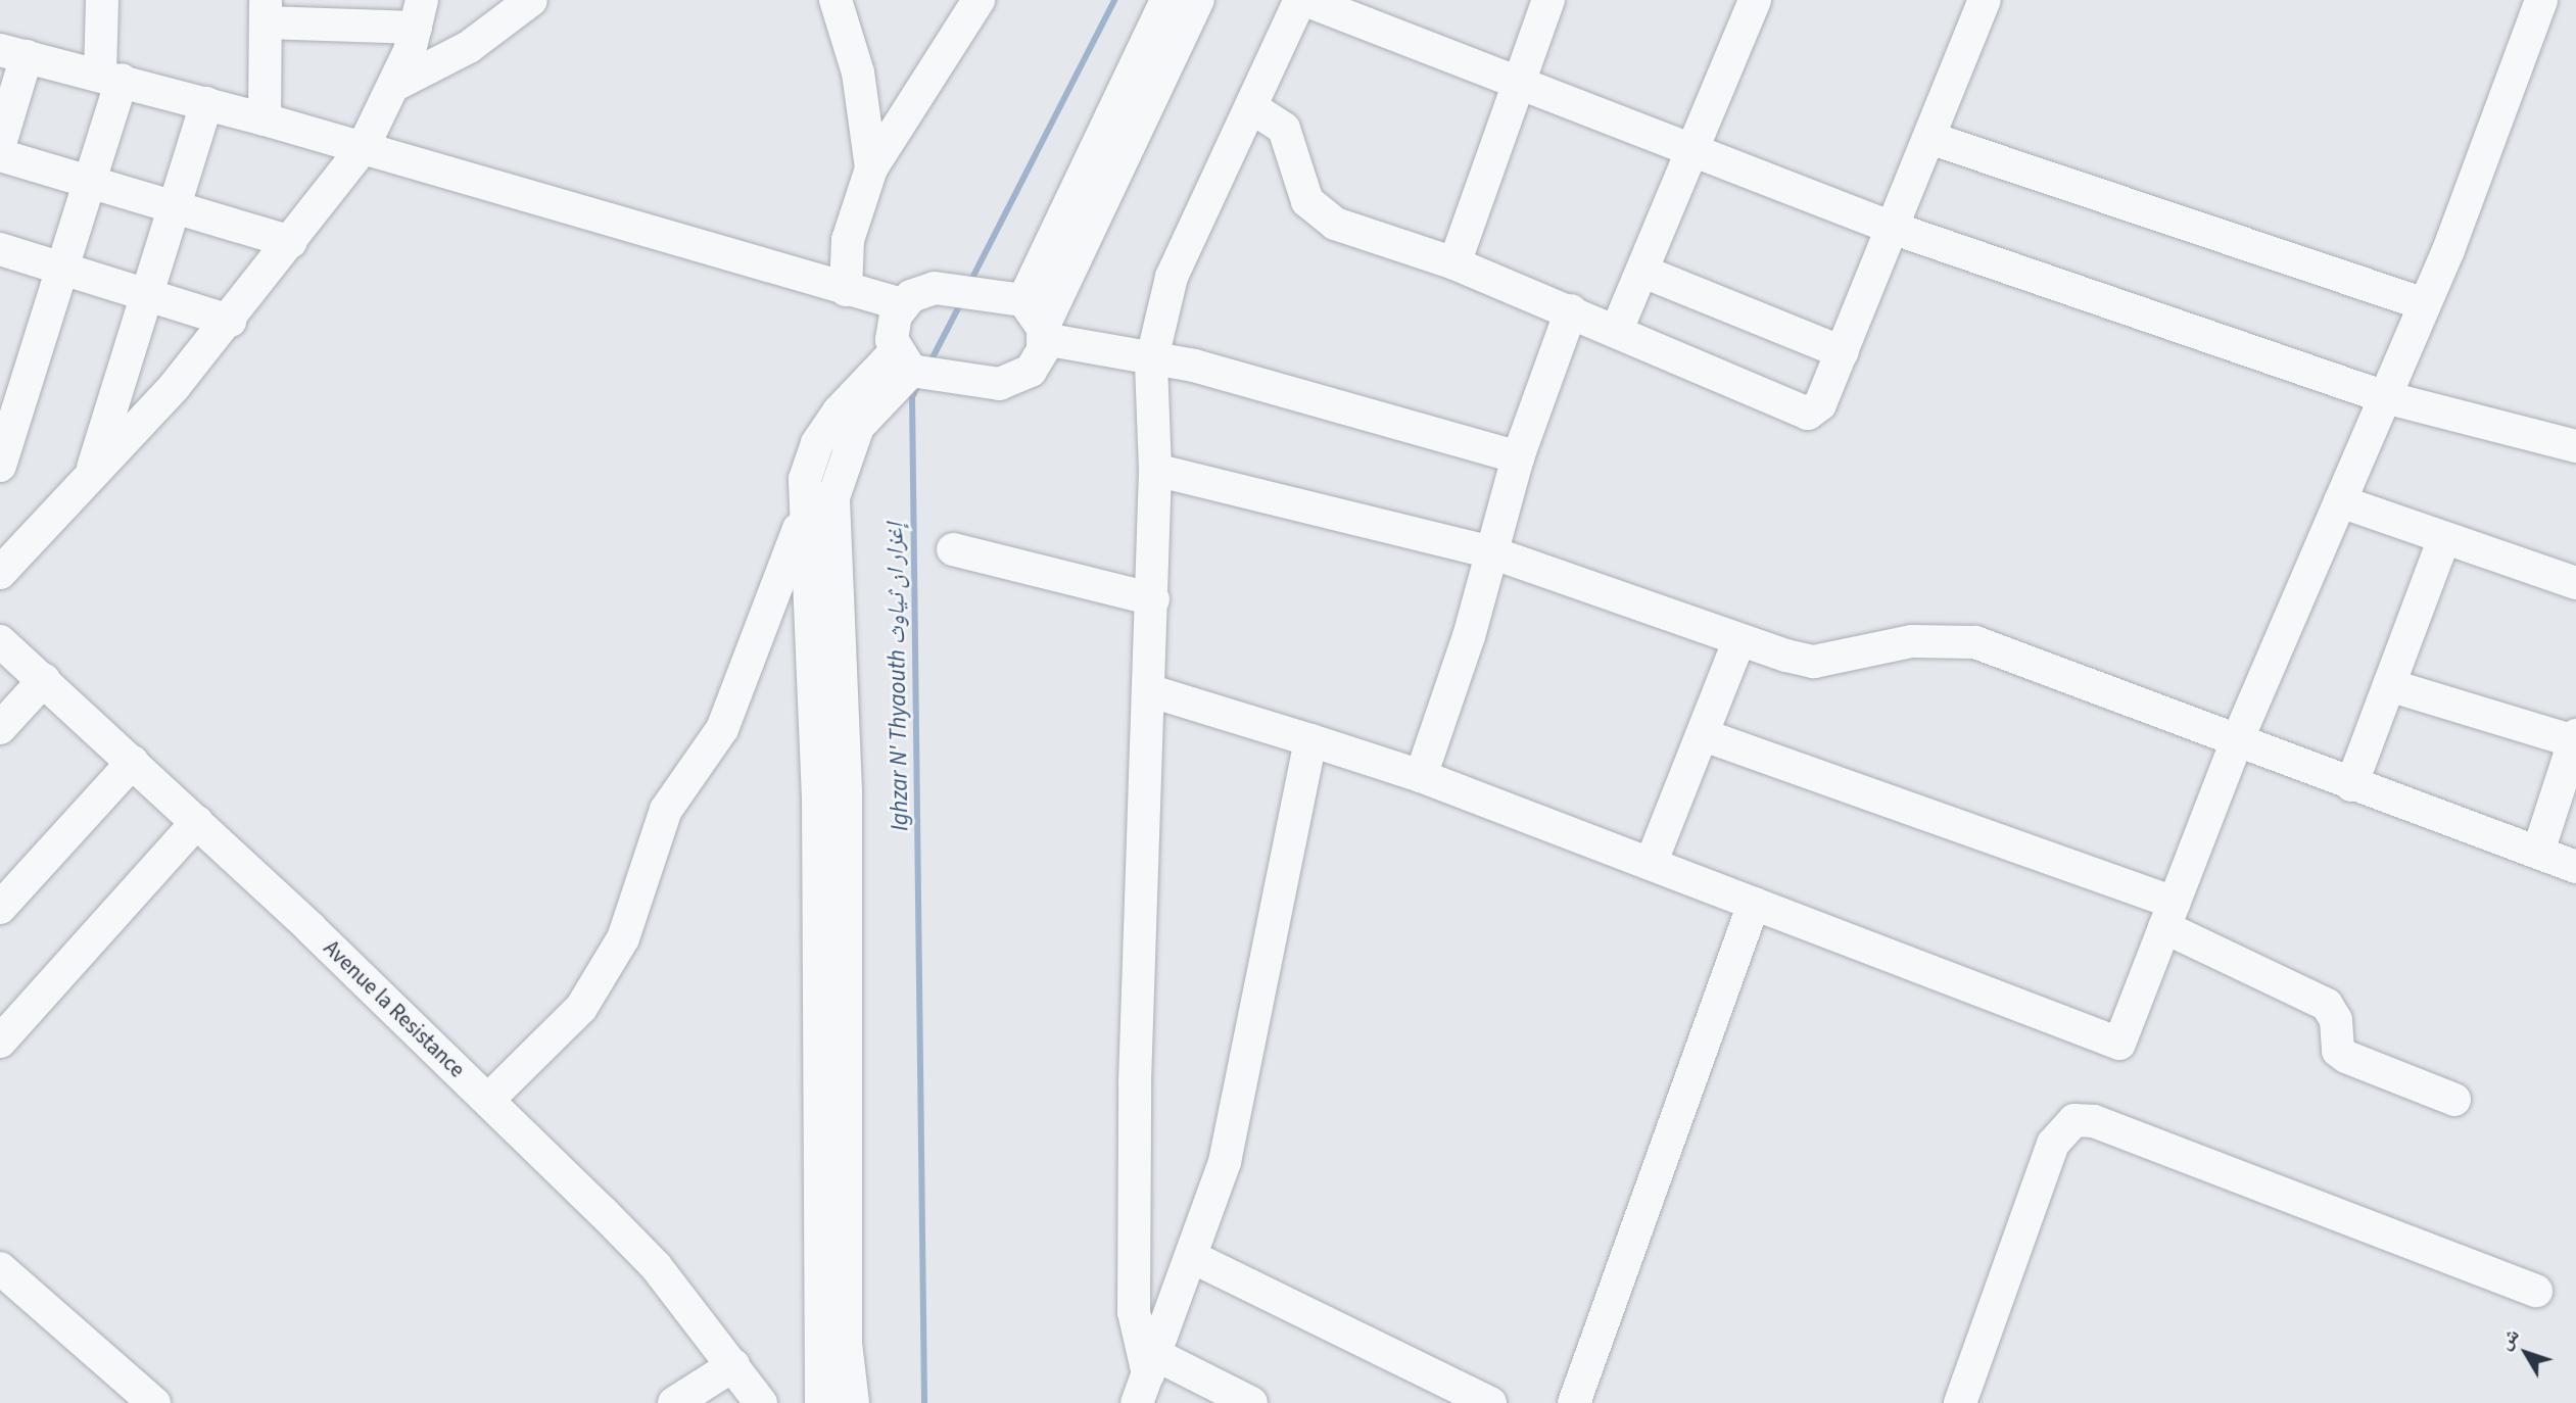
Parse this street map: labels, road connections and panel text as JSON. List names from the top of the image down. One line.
{"streets":{"street":["Avenue la Resistance"]},"water":["Ighzar N' Thyaouth إغزار ان ثياوث"],"north":"top left"}
